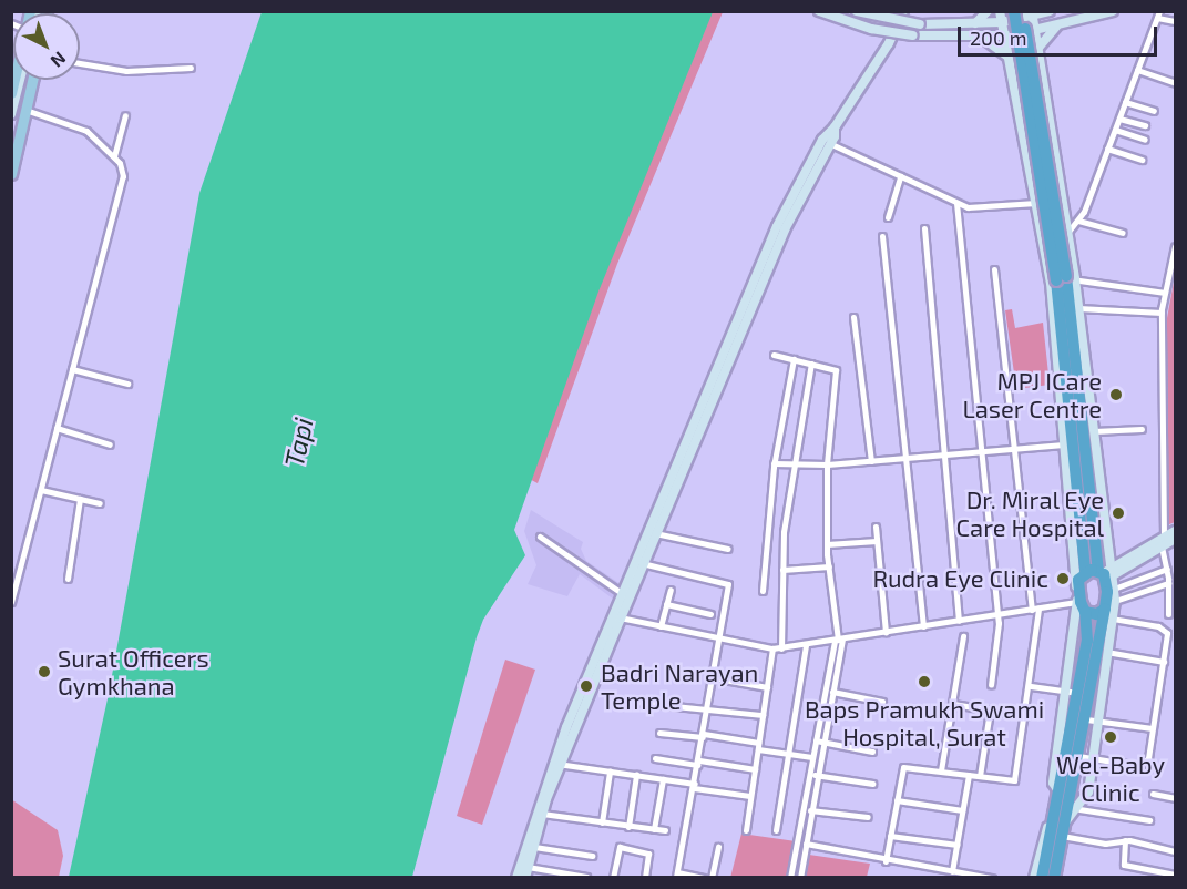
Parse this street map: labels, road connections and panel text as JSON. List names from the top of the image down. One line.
{"water":["Tapi"],"places":["MPJ ICare Laser Centre","Dr. Miral Eye Care Hospital","Rudra Eye Clinic","Surat Officers Gymkhana","Baps Pramukh Swami Hospital, Surat","Badri Narayan Temple","Wel-Baby Clinic"],"scale_bar":"200 m","north":"bottom right"}
